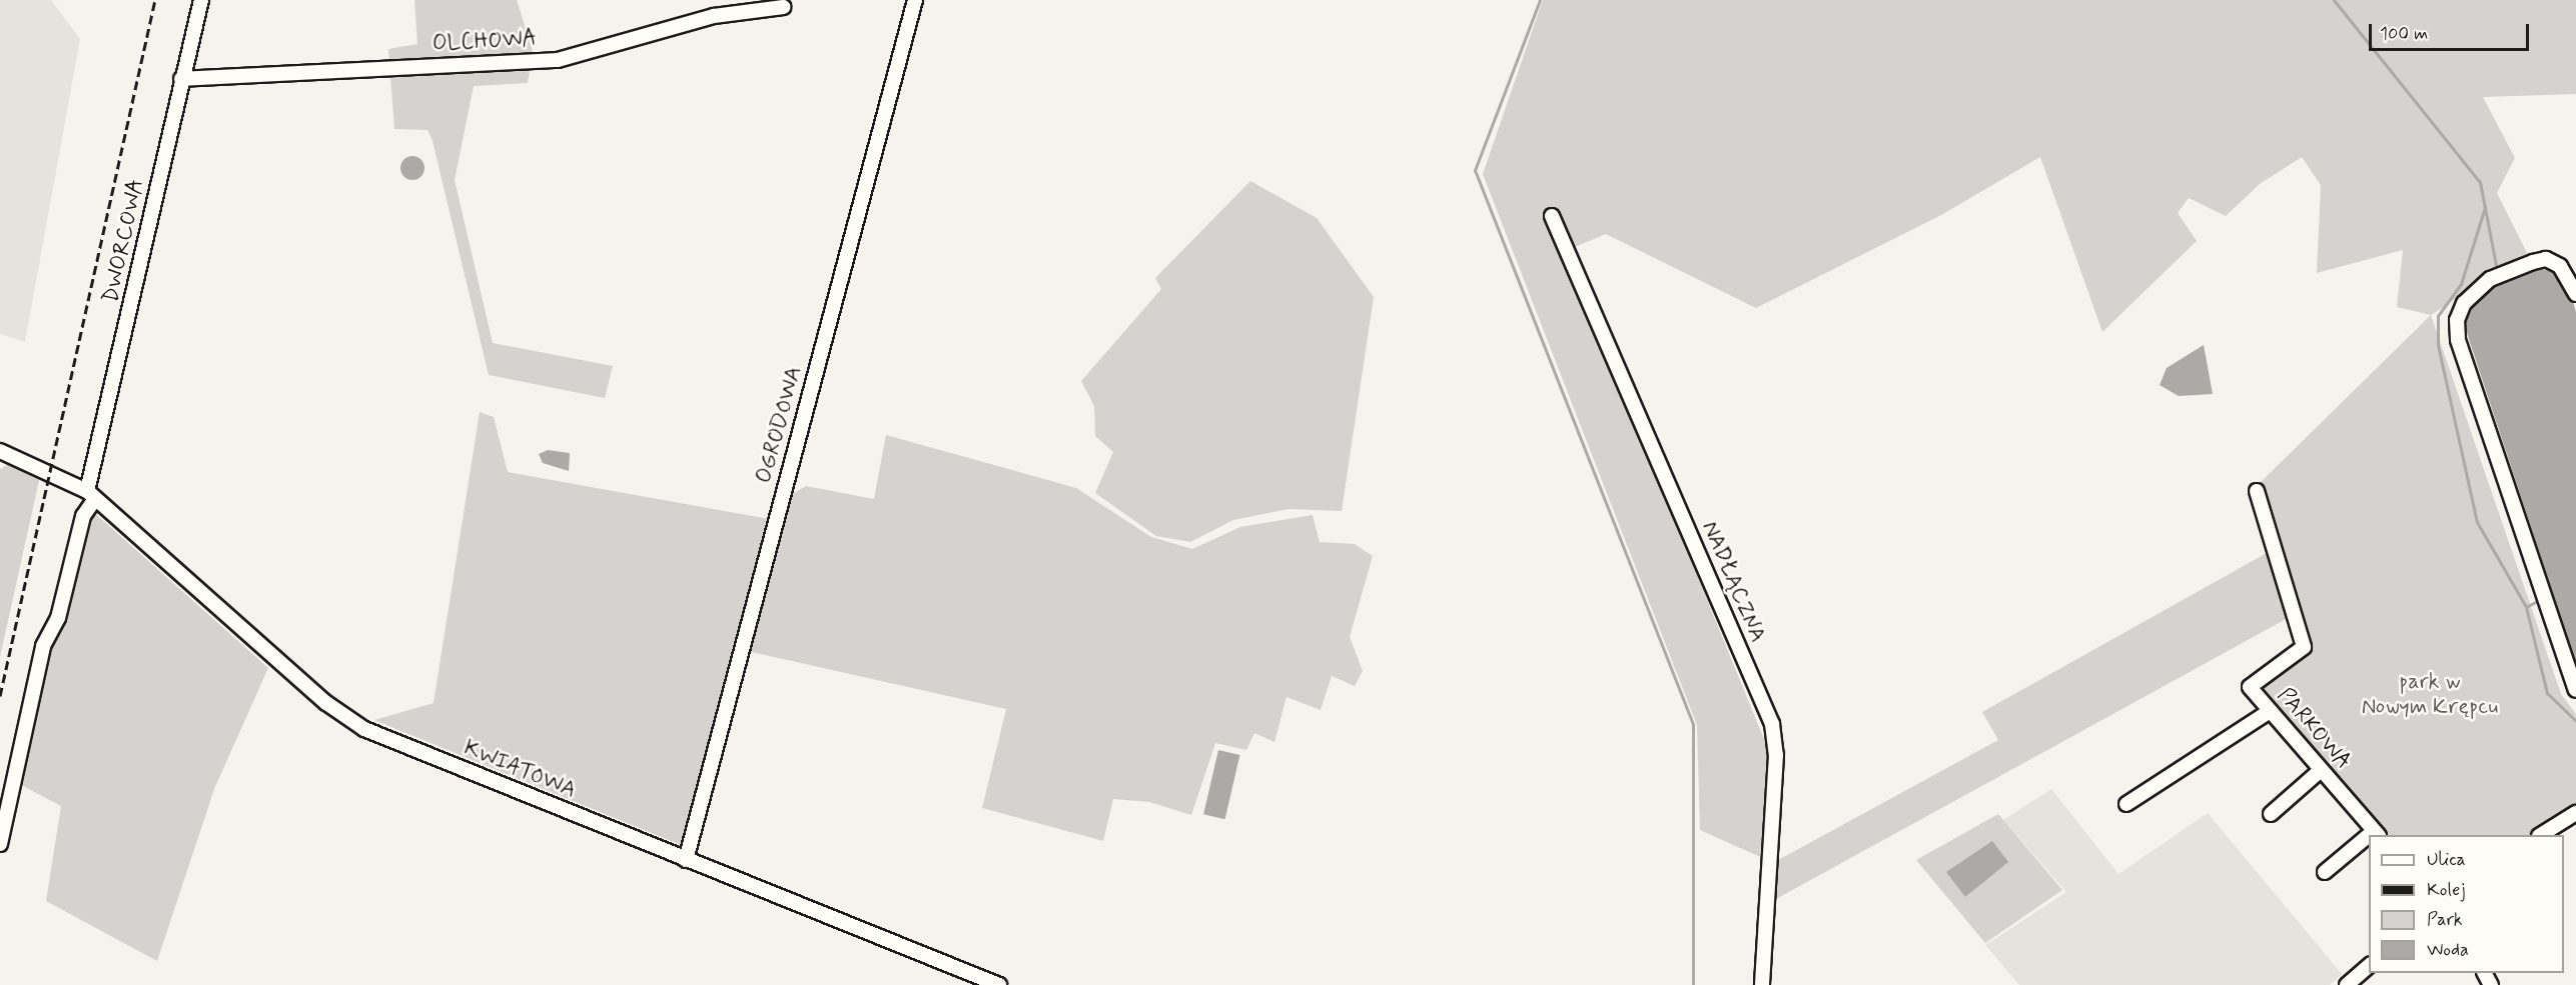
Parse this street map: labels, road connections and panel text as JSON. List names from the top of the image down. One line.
{"streets":{"street":["OLCHOWA","DWORCOWA","OGRODOWA","NADŁĄCZNA","PARKOWA","KWIATOWA"]},"crossings":[["OLCHOWA","DWORCOWA"],["DWORCOWA","KWIATOWA"],["OGRODOWA","KWIATOWA"]],"parks":["park w Nowym Krępcu"],"legend":["Ulica","Kolej","Park","Woda"],"scale_bar":"100 m"}
